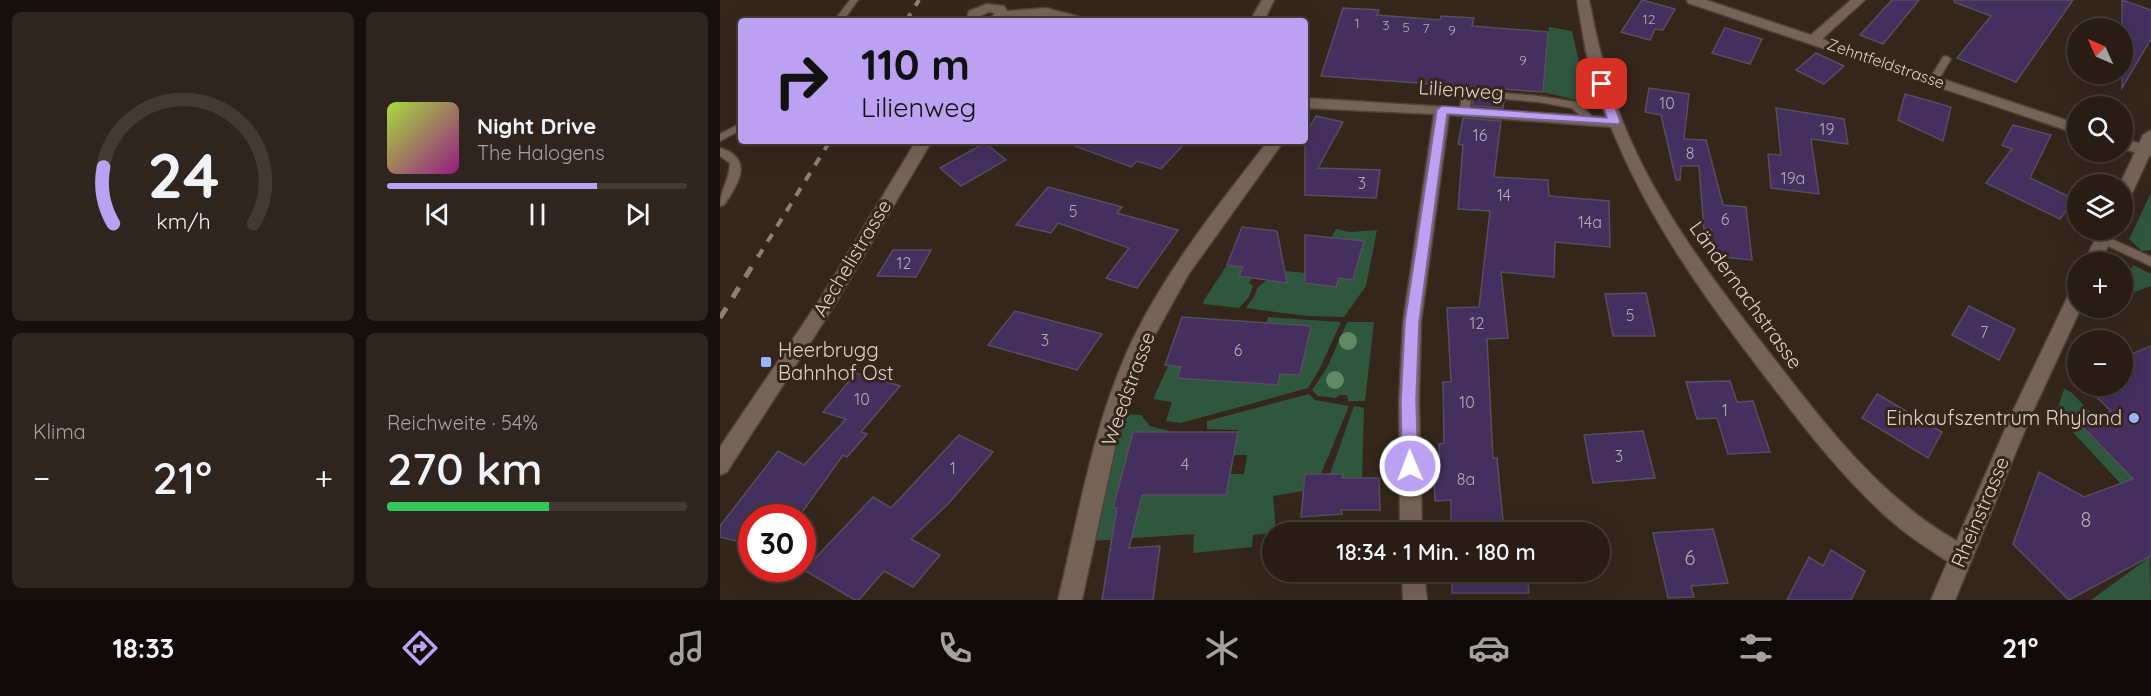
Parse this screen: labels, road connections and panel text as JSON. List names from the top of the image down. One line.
{"streets":{"street":["Zehntfeldstrasse","Lilienweg","Aechelistrasse","Ländernachstrasse","Weedstrasse","Rheinstrasse"]},"crossings":[["Lilienweg","Ländernachstrasse"],["Ländernachstrasse","Rheinstrasse"]],"places":{"transit":["Heerbrugg Bahnhof Ost"],"other":["Einkaufszentrum Rhyland"]},"house_numbers":["12","1","3","5","7","9","9","10","19","16","8","19a","3","14","5","6","14a","12","5","12","7","3","6","10","10","1","3","4","1","8a","8","6"],"north":"top left","page":{"map_buttons":["+","−"],"turn":["110 m","Lilienweg"],"song":["Night Drive","The Halogens"],"tile":["Klima",["Reichweite · 54%","270 km"]],"heat":["−","21°","+"],"limit":"30","trip":"18:34 · 1 Min. · 180 m","tabs":["18:33","21°"],"gauge":["24","km/h"]}}
